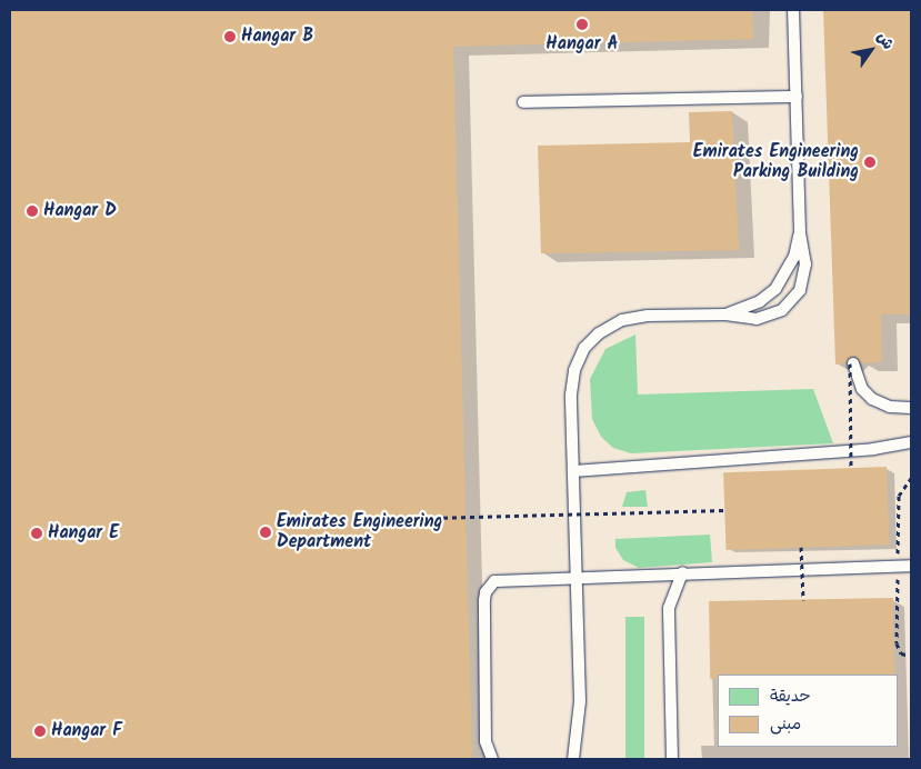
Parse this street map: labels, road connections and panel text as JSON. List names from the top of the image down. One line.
{"places":["Hangar A","Hangar B","Emirates Engineering Parking Building","Hangar D","Emirates Engineering Department","Hangar E","Hangar F"],"legend":["حديقة","مبنى"],"north":"top right"}
